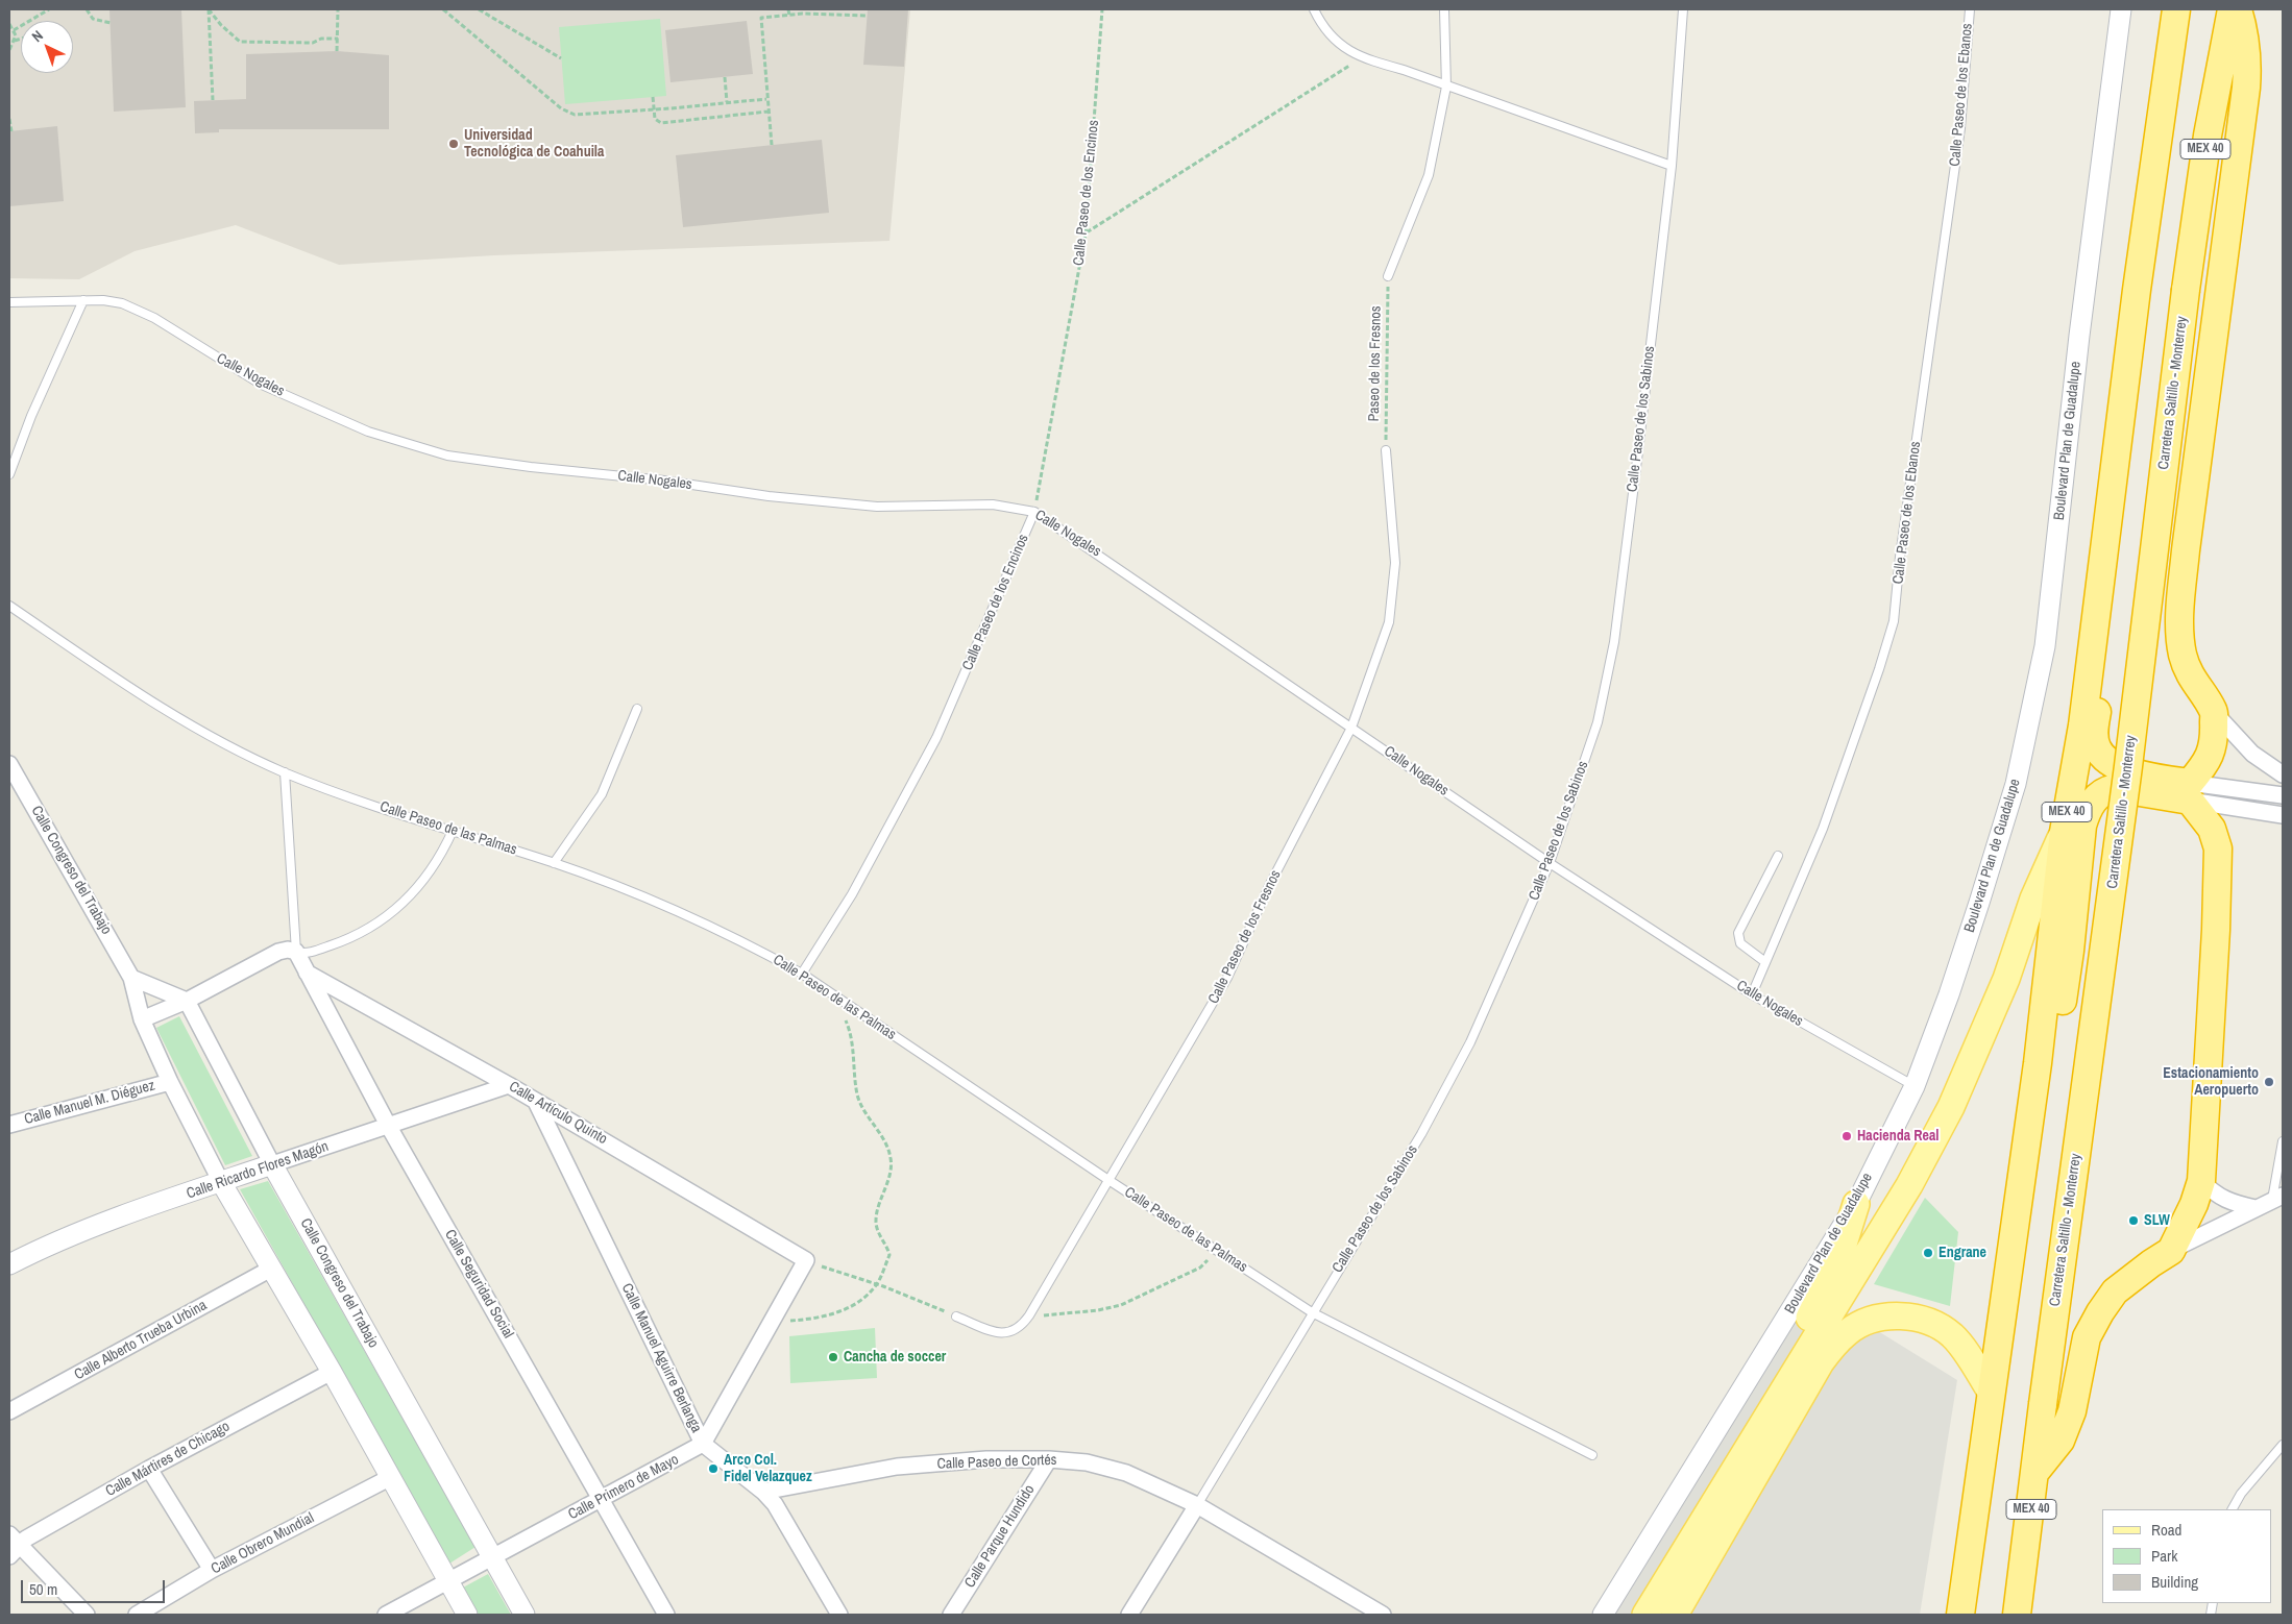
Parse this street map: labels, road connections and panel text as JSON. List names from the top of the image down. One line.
{"streets":{"highway":["MEX 40","Carretera Saltillo - Monterrey"],"street":["Calle Paseo de los Sabinos","Boulevard Plan de Guadalupe","Calle Congreso del Trabajo","Calle Manuel M. Diéguez","Calle Artículo Quinto","Calle Ricardo Flores Magón","Calle Seguridad Social","Calle Alberto Trueba Urbina","Calle Manuel Aguirre Berlanga","Calle Mártires de Chicago","Calle Paseo de Cortés","Calle Primero de Mayo","Calle Parque Hundido","Calle Obrero Mundial"],"lane":["Calle Paseo de los Ebanos","Calle Paseo de los Encinos","Calle Nogales","Calle Paseo de las Palmas","Calle Paseo de los Fresnos"],"path":["Paseo de los Fresnos"]},"crossings":[["Calle Paseo de los Ebanos","Calle Nogales"],["Calle Paseo de los Encinos","Calle Nogales"],["Calle Paseo de los Encinos","Calle Paseo de las Palmas"],["Paseo de los Fresnos","Calle Paseo de los Fresnos"],["Calle Nogales","Calle Paseo de los Sabinos"],["Calle Nogales","Boulevard Plan de Guadalupe"],["Calle Nogales","Calle Paseo de los Fresnos"],["Calle Paseo de los Sabinos","Calle Paseo de las Palmas"],["Calle Paseo de los Sabinos","Calle Paseo de Cortés"],["Calle Paseo de las Palmas","Calle Paseo de los Fresnos"],["Calle Congreso del Trabajo","Calle Manuel M. Diéguez"],["Calle Congreso del Trabajo","Calle Ricardo Flores Magón"],["Calle Congreso del Trabajo","Calle Alberto Trueba Urbina"],["Calle Congreso del Trabajo","Calle Mártires de Chicago"],["Calle Congreso del Trabajo","Calle Primero de Mayo"],["Calle Congreso del Trabajo","Calle Obrero Mundial"],["Calle Artículo Quinto","Calle Ricardo Flores Magón"],["Calle Artículo Quinto","Calle Seguridad Social"],["Calle Artículo Quinto","Calle Manuel Aguirre Berlanga"],["Calle Ricardo Flores Magón","Calle Seguridad Social"],["Calle Seguridad Social","Calle Primero de Mayo"],["Calle Manuel Aguirre Berlanga","Calle Paseo de Cortés"],["Calle Manuel Aguirre Berlanga","Calle Primero de Mayo"],["Calle Paseo de Cortés","Calle Parque Hundido"]],"places":["Universidad Tecnológica de Coahuila","Estacionamiento Aeropuerto","Hacienda Real","SLW","Engrane","Cancha de soccer","Arco Col. Fidel Velazquez"],"legend":["Road","Park","Building"],"scale_bar":"50 m","north":"top left"}
